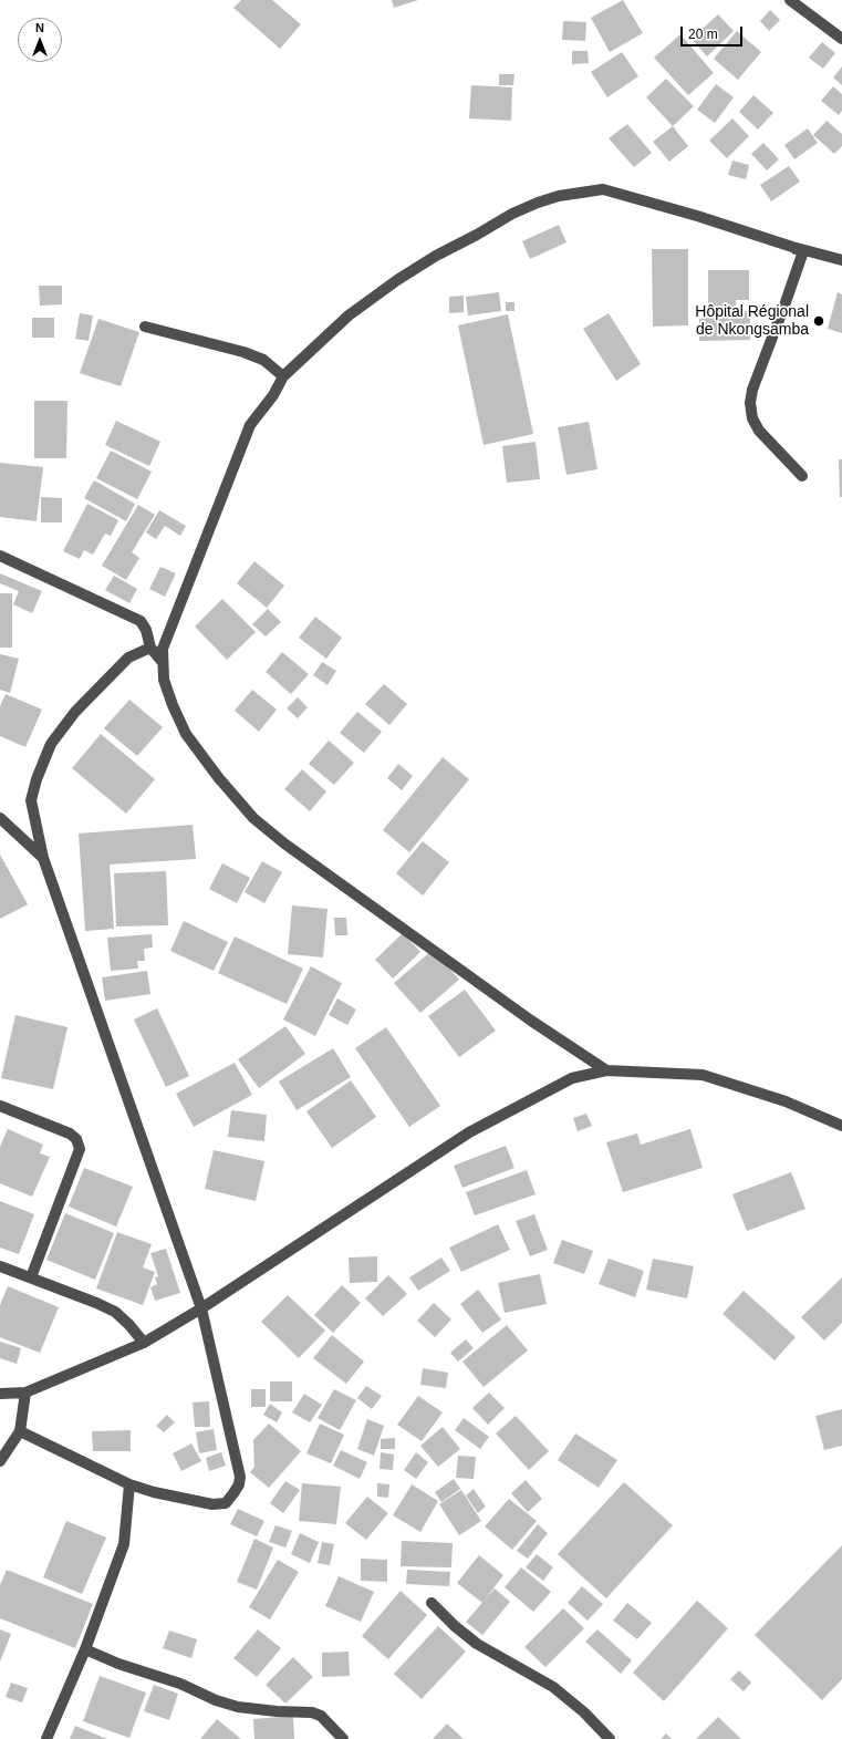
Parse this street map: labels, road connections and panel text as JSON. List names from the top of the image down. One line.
{"places":["Hôpital Régional de Nkongsamba"],"scale_bar":"20 m","north":"top"}
